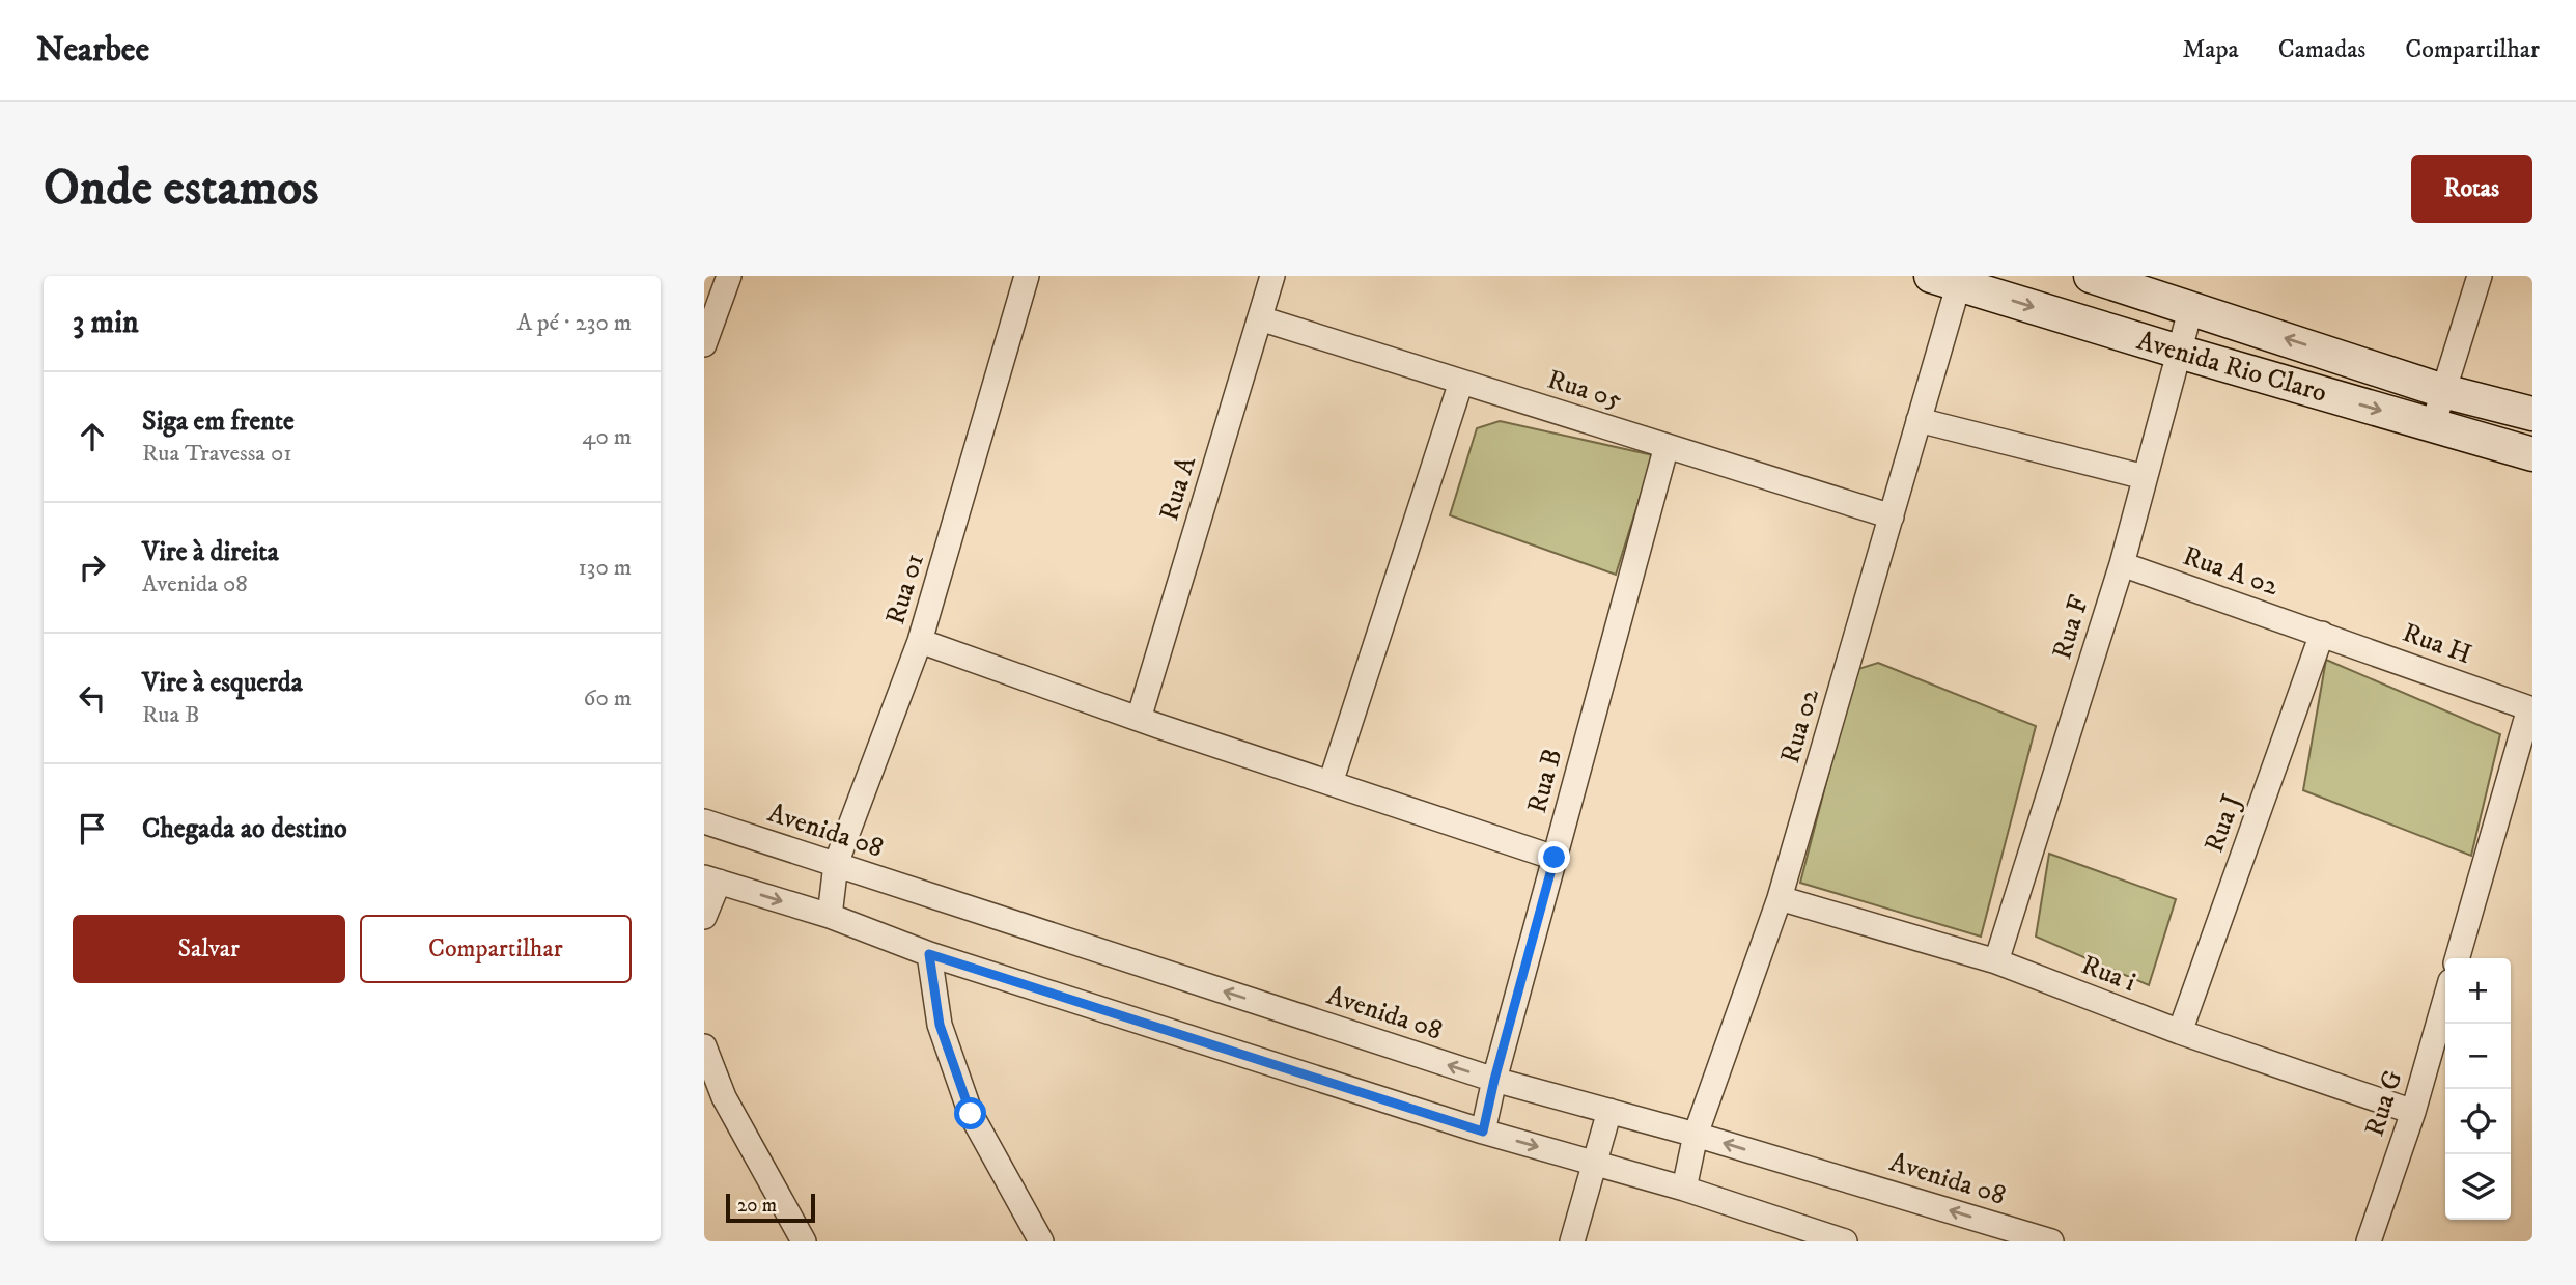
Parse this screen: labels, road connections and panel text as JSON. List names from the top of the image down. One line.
{"streets":{"street":["Avenida Rio Claro","Rua 05","Rua A","Rua A 02","Rua 01","Rua F","Rua H","Rua 02","Rua B","Rua J","Avenida 08","Rua i","Rua G"]},"crossings":[["Avenida Rio Claro","Rua F"],["Avenida Rio Claro","Rua 02"],["Rua 05","Rua A"],["Rua 05","Rua 02"],["Rua 05","Rua B"],["Rua A 02","Rua F"],["Rua A 02","Rua H"],["Rua A 02","Rua J"],["Rua 01","Avenida 08"],["Rua F","Rua i"],["Rua H","Rua J"],["Rua 02","Avenida 08"],["Rua 02","Rua i"],["Rua B","Avenida 08"],["Rua J","Rua i"],["Rua i","Rua G"]],"scale_bar":"20 m","page":{"header":"Nearbee","nav":["Mapa","Camadas","Compartilhar"],"buttons":["Rotas",["Salvar","Compartilhar"]],"title":"Onde estamos","heading":["3 min","A pé · 230 m"],"list":[["Siga em frente","Rua Travessa 01","40 m"],["Vire à direita","Avenida 08","130 m"],["Vire à esquerda","Rua B","60 m"],"Chegada ao destino"],"map_buttons":["+","−"],"scale":"20 m"}}
